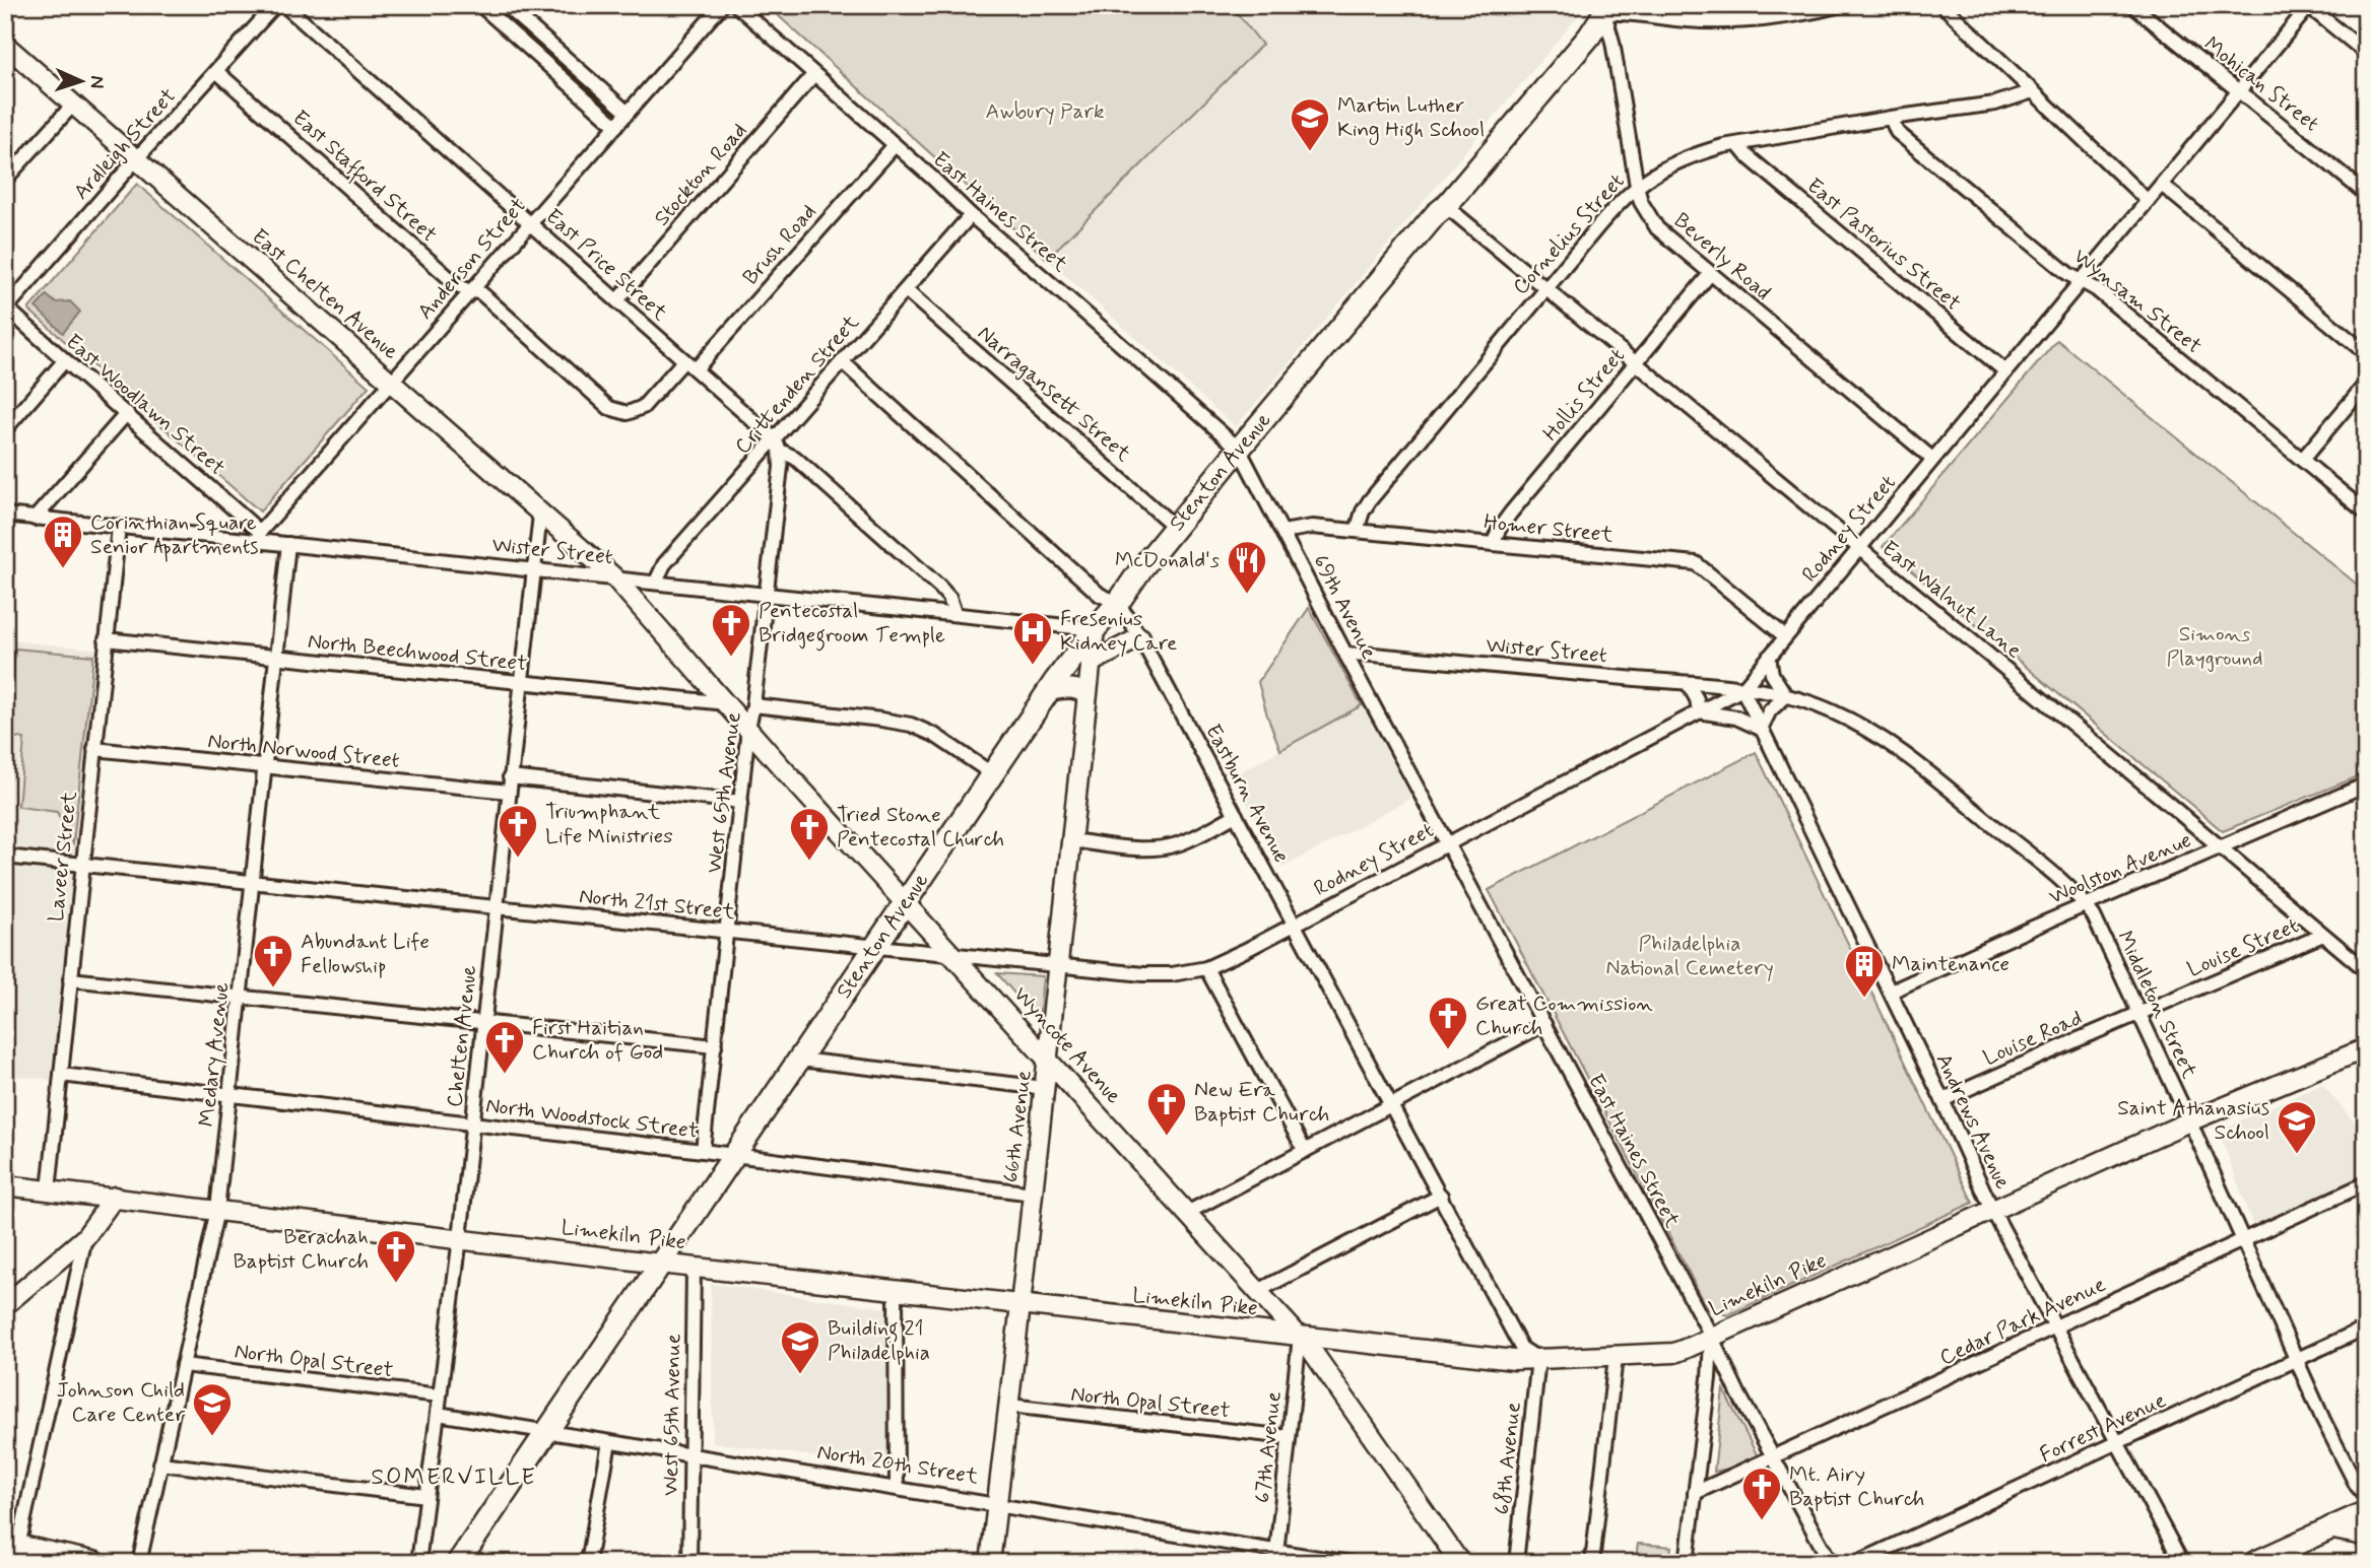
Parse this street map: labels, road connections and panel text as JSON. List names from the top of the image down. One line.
{"streets":{"main road":["Stenton Avenue"],"street":["Mohican Street","Ardleigh Street","Stockton Road","East Stafford Street","East Haines Street","Cornelius Street","Brush Road","East Pastorius Street","Beverly Road","Anderson Street","East Price Street","East Chelten Avenue","Wynsam Street","Crittenden Street","Narragansett Street","Hollis Street","East Woodlawn Street","Homer Street","Rodney Street","Wister Street","East Walnut Lane","69th Avenue","North Beechwood Street","North Norwood Street","West 65th Avenue","Eastburn Avenue","Laveer Street","Woolston Avenue","North 21st Street","Louise Street","Middleton Street","Chelten Avenue","Louise Road","Wyncote Avenue","Medary Avenue","North Woodstock Street","Andrews Avenue","66th Avenue","Limekiln Pike","Cedar Park Avenue","North Opal Street","Forrest Avenue","67th Avenue","68th Avenue","North 20th Street"]},"crossings":[["Mohican Street","Rodney Street"],["Ardleigh Street","East Stafford Street"],["Ardleigh Street","East Chelten Avenue"],["Ardleigh Street","East Woodlawn Street"],["Stockton Road","East Haines Street"],["Stockton Road","East Price Street"],["East Stafford Street","Anderson Street"],["East Stafford Street","East Price Street"],["East Haines Street","Brush Road"],["East Haines Street","Crittenden Street"],["East Haines Street","Stenton Avenue"],["East Haines Street","Rodney Street"],["East Haines Street","69th Avenue"],["East Haines Street","Limekiln Pike"],["Cornelius Street","East Pastorius Street"],["Cornelius Street","Beverly Road"],["Cornelius Street","Wynsam Street"],["Cornelius Street","Homer Street"],["Cornelius Street","East Walnut Lane"],["Brush Road","East Price Street"],["East Pastorius Street","Rodney Street"],["Beverly Road","Hollis Street"],["Beverly Road","Stenton Avenue"],["Beverly Road","Rodney Street"],["Anderson Street","East Price Street"],["Anderson Street","East Chelten Avenue"],["Anderson Street","East Woodlawn Street"],["Anderson Street","Wister Street"],["East Price Street","Crittenden Street"],["East Price Street","Wister Street"],["East Price Street","West 65th Avenue"],["East Chelten Avenue","Wister Street"],["East Chelten Avenue","Chelten Avenue"],["East Chelten Avenue","Wyncote Avenue"],["Wynsam Street","Rodney Street"],["Crittenden Street","Narragansett Street"],["Crittenden Street","Wister Street"],["Crittenden Street","West 65th Avenue"],["Crittenden Street","Eastburn Avenue"],["Narragansett Street","Stenton Avenue"],["Hollis Street","Homer Street"],["Hollis Street","East Walnut Lane"],["East Woodlawn Street","Wister Street"],["Stenton Avenue","Wister Street"],["Stenton Avenue","East Walnut Lane"],["Stenton Avenue","69th Avenue"],["Stenton Avenue","Eastburn Avenue"],["Stenton Avenue","North 21st Street"],["Stenton Avenue","Wyncote Avenue"],["Stenton Avenue","North Woodstock Street"],["Stenton Avenue","66th Avenue"],["Stenton Avenue","Limekiln Pike"],["Stenton Avenue","North 20th Street"],["Homer Street","Rodney Street"],["Homer Street","69th Avenue"],["Rodney Street","Wister Street"],["Rodney Street","East Walnut Lane"],["Rodney Street","Eastburn Avenue"],["Rodney Street","North 21st Street"],["Rodney Street","Middleton Street"],["Rodney Street","Andrews Avenue"],["Wister Street","69th Avenue"],["Wister Street","West 65th Avenue"],["Wister Street","Laveer Street"],["Wister Street","Middleton Street"],["Wister Street","Chelten Avenue"],["Wister Street","Wyncote Avenue"],["Wister Street","Medary Avenue"],["Wister Street","Andrews Avenue"],["Wister Street","66th Avenue"],["East Walnut Lane","Woolston Avenue"],["East Walnut Lane","Louise Street"],["North Beechwood Street","Laveer Street"],["North Beechwood Street","Chelten Avenue"],["North Beechwood Street","Wyncote Avenue"],["North Beechwood Street","Medary Avenue"],["North Norwood Street","Laveer Street"],["North Norwood Street","Chelten Avenue"],["North Norwood Street","Medary Avenue"],["West 65th Avenue","North 21st Street"],["West 65th Avenue","Wyncote Avenue"],["West 65th Avenue","North Woodstock Street"],["West 65th Avenue","Limekiln Pike"],["West 65th Avenue","North 20th Street"],["Eastburn Avenue","North 21st Street"],["Eastburn Avenue","Limekiln Pike"],["Eastburn Avenue","68th Avenue"],["Laveer Street","North 21st Street"],["Laveer Street","North Woodstock Street"],["Woolston Avenue","Middleton Street"],["Woolston Avenue","Andrews Avenue"],["North 21st Street","Chelten Avenue"],["North 21st Street","Wyncote Avenue"],["North 21st Street","Medary Avenue"],["North 21st Street","66th Avenue"],["Louise Street","Middleton Street"],["Louise Street","Louise Road"],["Middleton Street","Louise Road"],["Middleton Street","Andrews Avenue"],["Middleton Street","Limekiln Pike"],["Middleton Street","Cedar Park Avenue"],["Middleton Street","Forrest Avenue"],["Chelten Avenue","North Woodstock Street"],["Chelten Avenue","Limekiln Pike"],["Chelten Avenue","North Opal Street"],["Chelten Avenue","North 20th Street"],["Louise Road","Andrews Avenue"],["Wyncote Avenue","66th Avenue"],["Wyncote Avenue","Limekiln Pike"],["Wyncote Avenue","67th Avenue"],["Medary Avenue","North Woodstock Street"],["Medary Avenue","Limekiln Pike"],["Medary Avenue","North Opal Street"],["North Woodstock Street","66th Avenue"],["Andrews Avenue","Limekiln Pike"],["Andrews Avenue","Cedar Park Avenue"],["Andrews Avenue","Forrest Avenue"],["66th Avenue","Limekiln Pike"],["66th Avenue","North Opal Street"],["66th Avenue","North 20th Street"],["Limekiln Pike","67th Avenue"],["Limekiln Pike","68th Avenue"],["North Opal Street","67th Avenue"],["67th Avenue","North 20th Street"]],"districts":["SOMERVILLE"],"parks":["Awbury Park","Simons Playground","Philadelphia National Cemetery"],"places":{"school or university":["Martin Luther King High School","Saint Athanasius School","Building 21 Philadelphia","Johnson Child Care Center"],"building":["Corinthian Square Senior Apartments","Maintenance"],"restaurant":["McDonald's"],"church":["Pentecostal Bridgegroom Temple","Triumphant Life Ministries","Tried Stone Pentecostal Church","Abundant Life Fellowship","Great Commission Church","First Haitian Church of God","New Era Baptist Church","Berachah Baptist Church","Mt. Airy Baptist Church"],"hospital":["Fresenius Kidney Care"]},"north":"right"}
